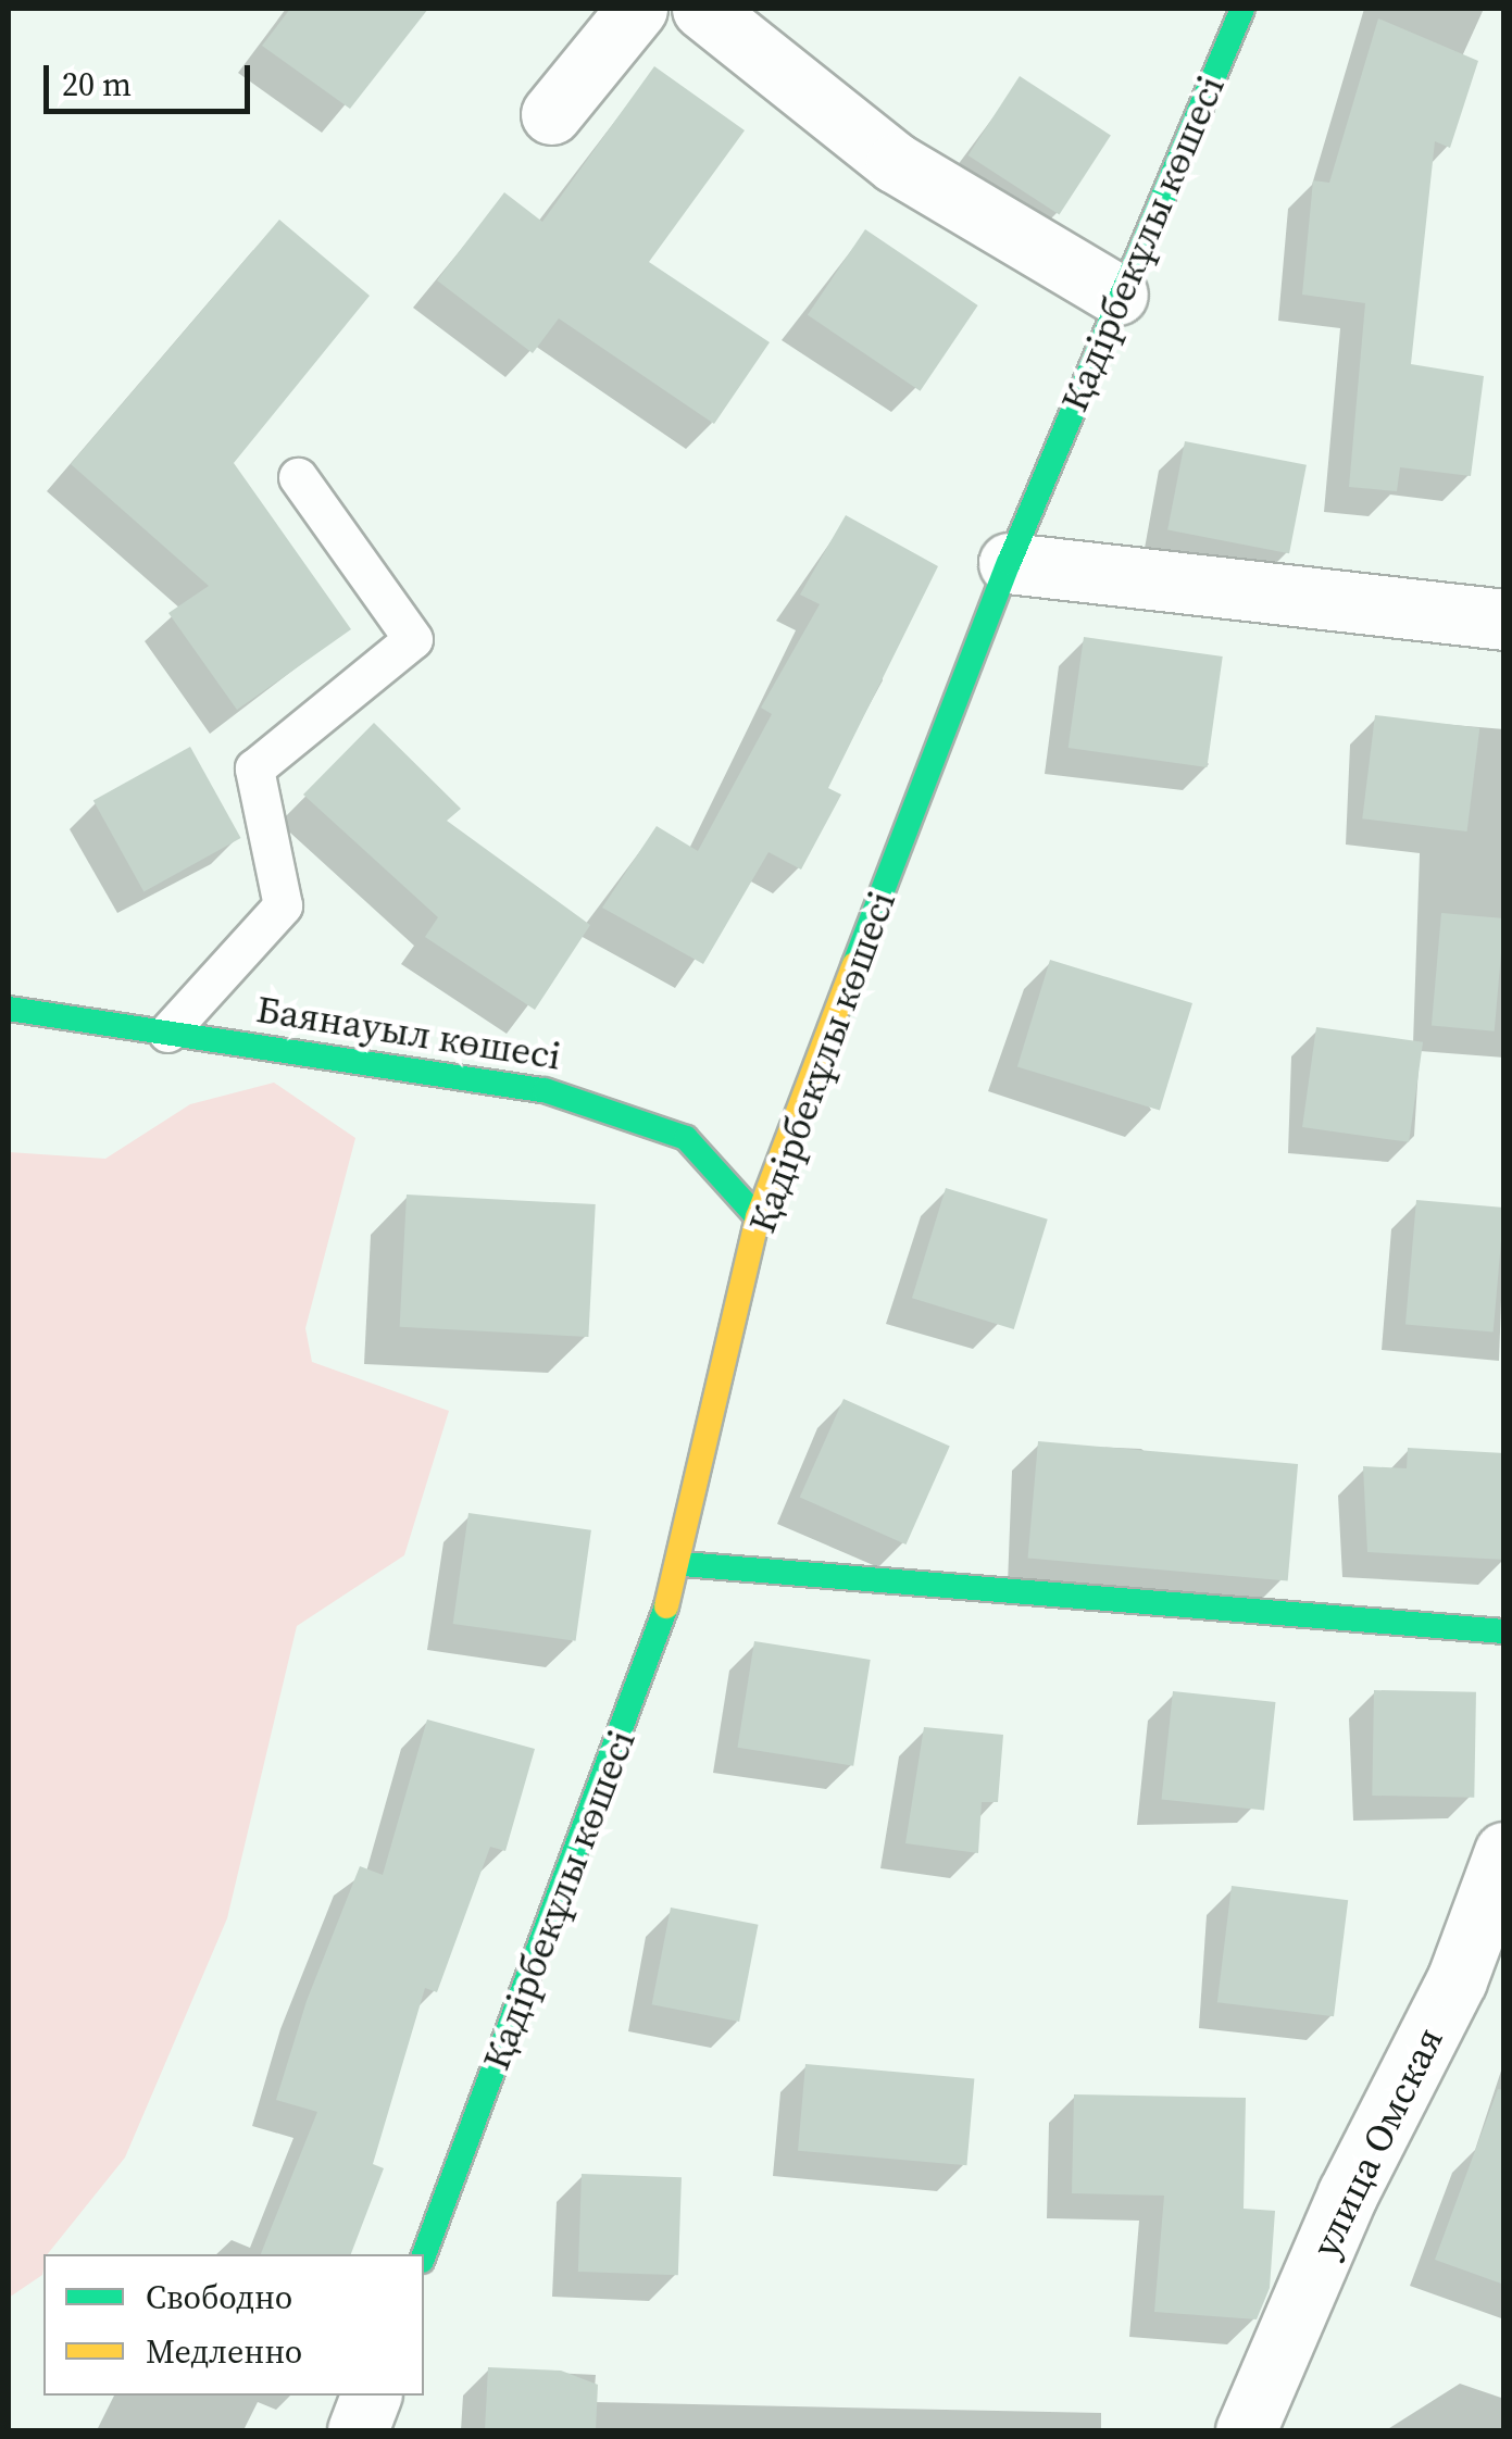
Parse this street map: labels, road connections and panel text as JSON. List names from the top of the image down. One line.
{"streets":{"street":["Қадірбекұлы көшесі","Баянауыл көшесі","улица Омская"]},"crossings":[["Қадірбекұлы көшесі","Баянауыл көшесі"]],"legend":["Свободно","Медленно"],"scale_bar":"20 m"}
